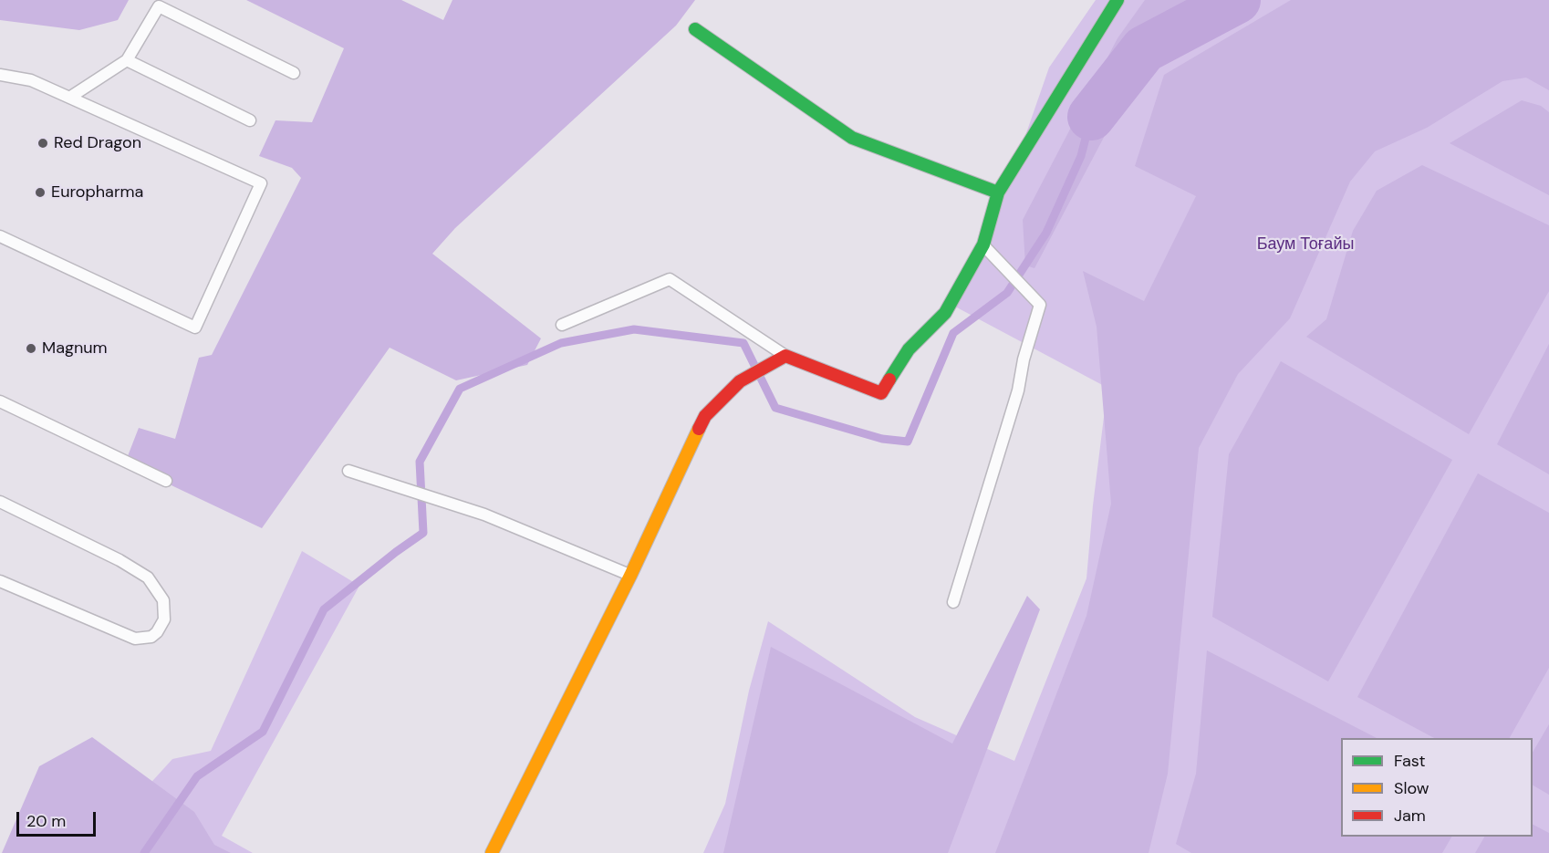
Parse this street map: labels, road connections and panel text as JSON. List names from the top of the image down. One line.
{"parks":["Баум Тоғайы"],"places":["Red Dragon","Europharma","Magnum"],"legend":["Fast","Slow","Jam"],"scale_bar":"20 m"}
